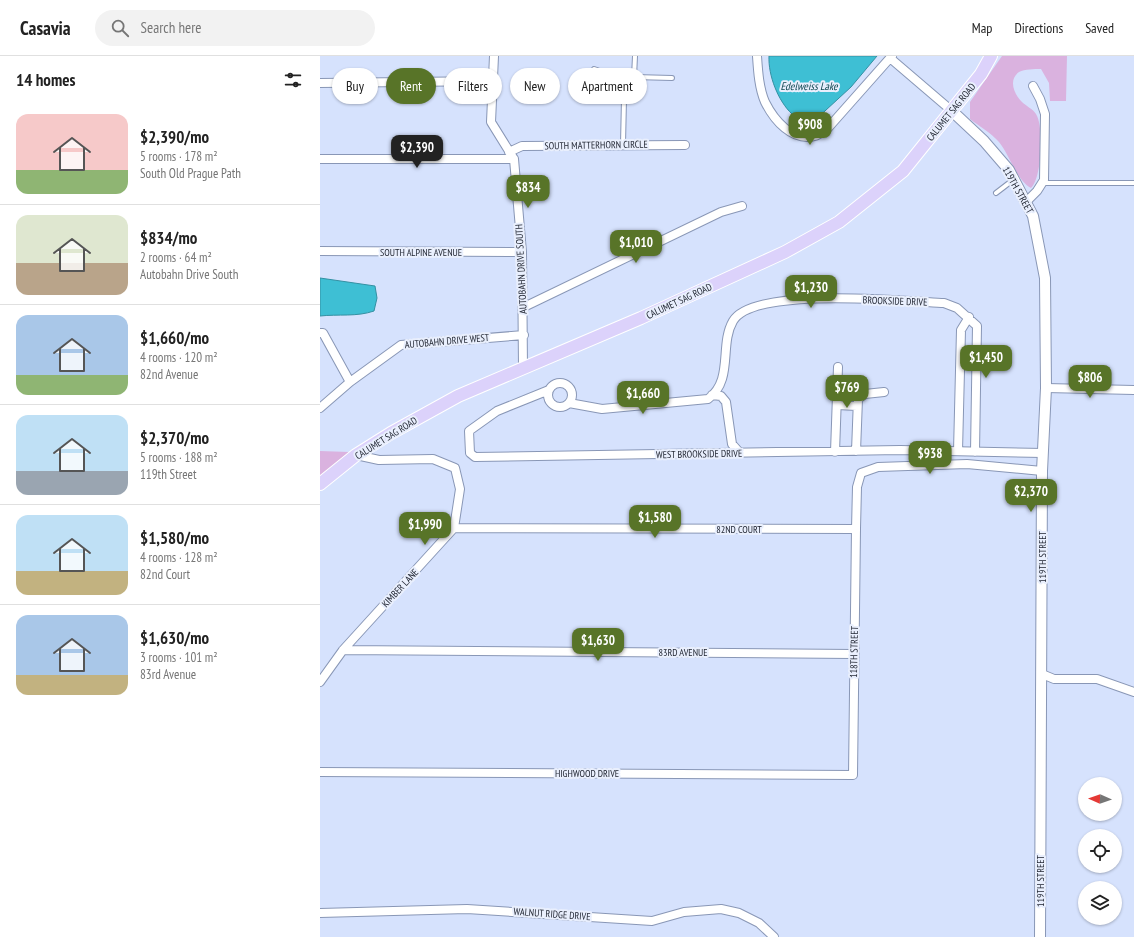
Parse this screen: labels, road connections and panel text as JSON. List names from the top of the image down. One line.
{"streets":{"main road":["CALUMET SAG ROAD"],"street":["SOUTH MATTERHORN CIRCLE","119TH STREET","SOUTH ALPINE AVENUE","AUTOBAHN DRIVE SOUTH","BROOKSIDE DRIVE","AUTOBAHN DRIVE WEST","WEST BROOKSIDE DRIVE","82ND COURT","KIMBER LANE","83RD AVENUE","118TH STREET","HIGHWOOD DRIVE","WALNUT RIDGE DRIVE"]},"crossings":[["CALUMET SAG ROAD","119TH STREET"],["CALUMET SAG ROAD","AUTOBAHN DRIVE SOUTH"],["SOUTH MATTERHORN CIRCLE","AUTOBAHN DRIVE SOUTH"],["119TH STREET","WEST BROOKSIDE DRIVE"],["119TH STREET","118TH STREET"],["SOUTH ALPINE AVENUE","AUTOBAHN DRIVE SOUTH"],["AUTOBAHN DRIVE SOUTH","AUTOBAHN DRIVE WEST"],["82ND COURT","KIMBER LANE"],["82ND COURT","118TH STREET"],["KIMBER LANE","83RD AVENUE"],["83RD AVENUE","118TH STREET"],["118TH STREET","HIGHWOOD DRIVE"]],"water":["Edelweiss Lake"],"north":"left","page":{"header":"Casavia","search":"Search here","nav":["Map","Directions","Saved"],"heading":"14 homes","chip":["Buy","Rent","Filters","New","Apartment"],"list":[{"name":"$2,390/mo","note":"5 rooms · 178 m² · South Old Prague Path"},{"name":"$834/mo","note":"2 rooms · 64 m² · Autobahn Drive South"},{"name":"$1,660/mo","note":"4 rooms · 120 m² · 82nd Avenue"},{"name":"$2,370/mo","note":"5 rooms · 188 m² · 119th Street"},{"name":"$1,580/mo","note":"4 rooms · 128 m² · 82nd Court"},{"name":"$1,630/mo","note":"3 rooms · 101 m² · 83rd Avenue"}],"price":["$908","$2,390","$834","$1,010","$1,230","$1,450","$806","$769","$1,660","$938","$2,370","$1,580","$1,990","$1,630"]}}
